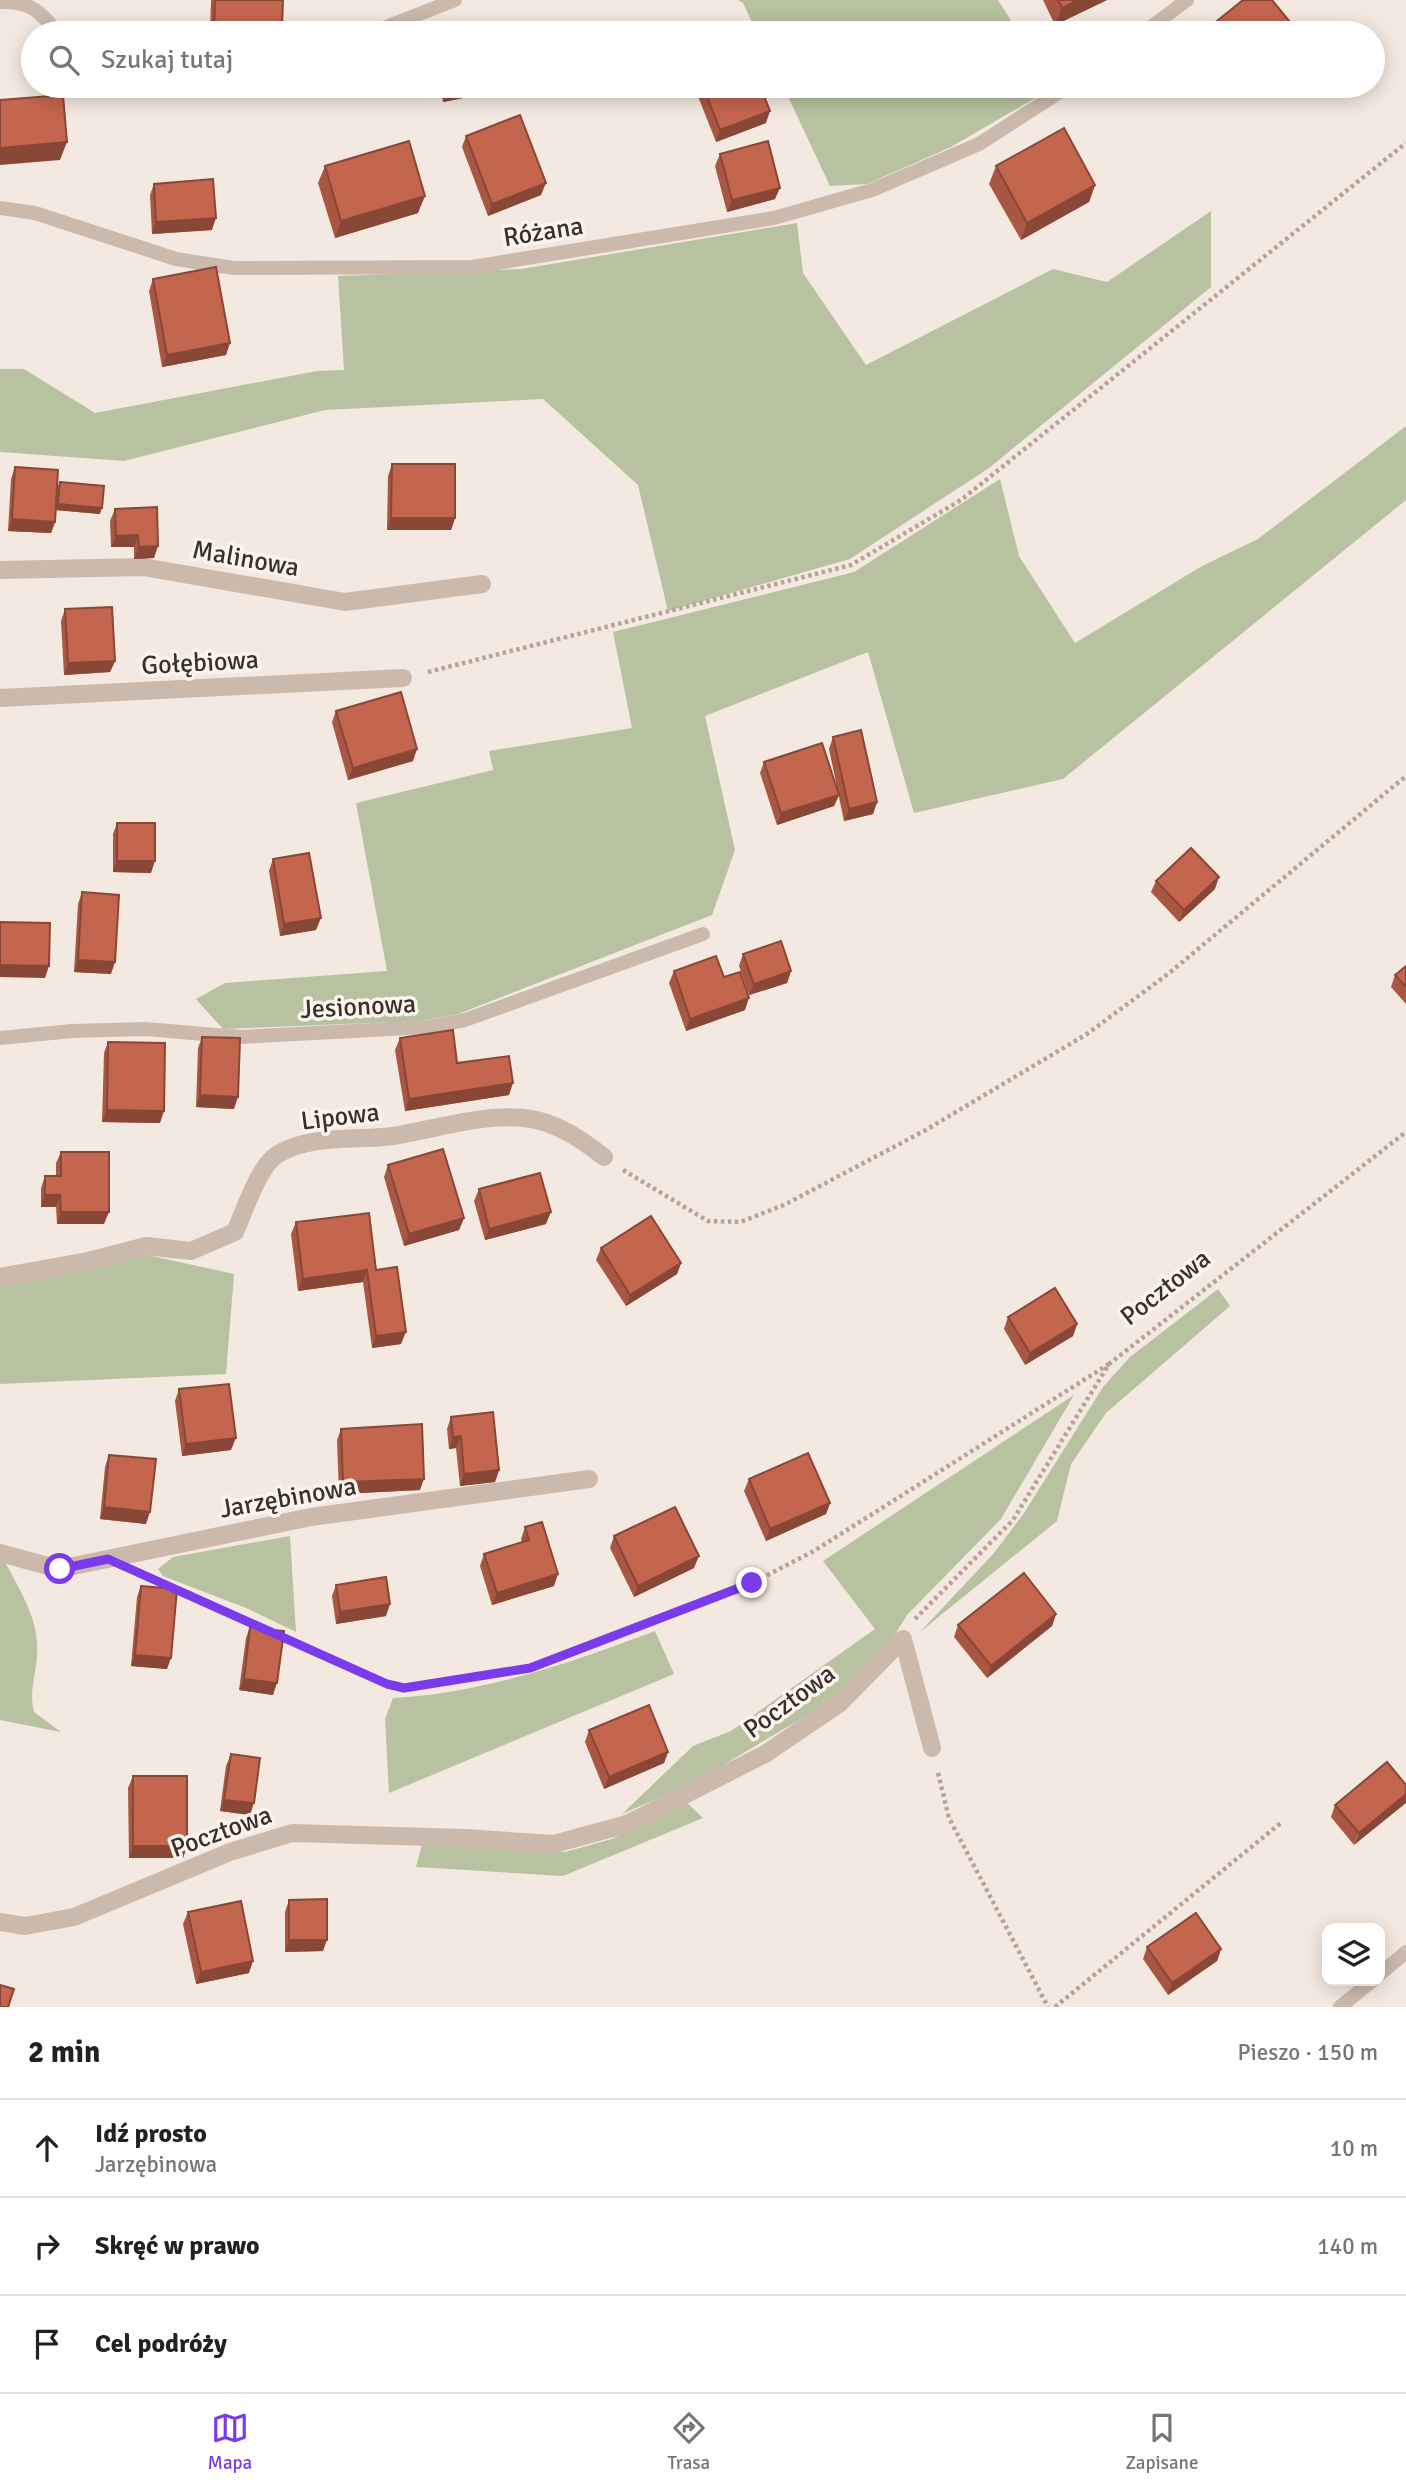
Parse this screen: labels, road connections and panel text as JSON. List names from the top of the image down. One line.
{"streets":{"street":["Malinowa","Gołębiowa","Lipowa","Pocztowa","Jarzębinowa"],"lane":["Różana","Jesionowa"]},"page":{"search":"Szukaj tutaj","heading":["2 min","Pieszo · 150 m"],"list":[["Idź prosto","Jarzębinowa","10 m"],["Skręć w prawo","140 m"],"Cel podróży"],"nav":["Mapa","Trasa","Zapisane"]}}
